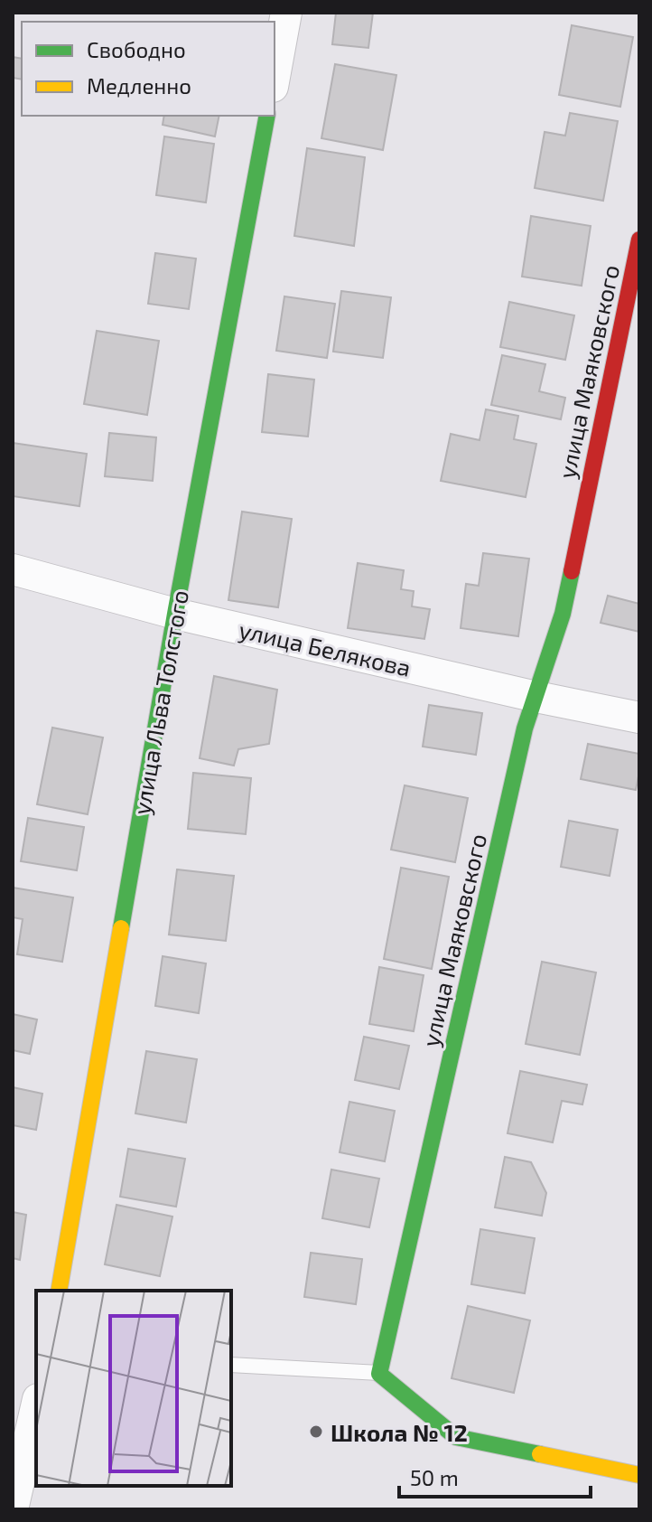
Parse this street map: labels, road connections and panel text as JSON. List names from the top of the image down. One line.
{"streets":{"street":["улица Маяковского","улица Белякова","улица Льва Толстого"]},"crossings":[["улица Маяковского","улица Белякова"],["улица Белякова","улица Льва Толстого"]],"places":["Школа № 12"],"legend":["Свободно","Медленно"],"scale_bar":"50 m"}
